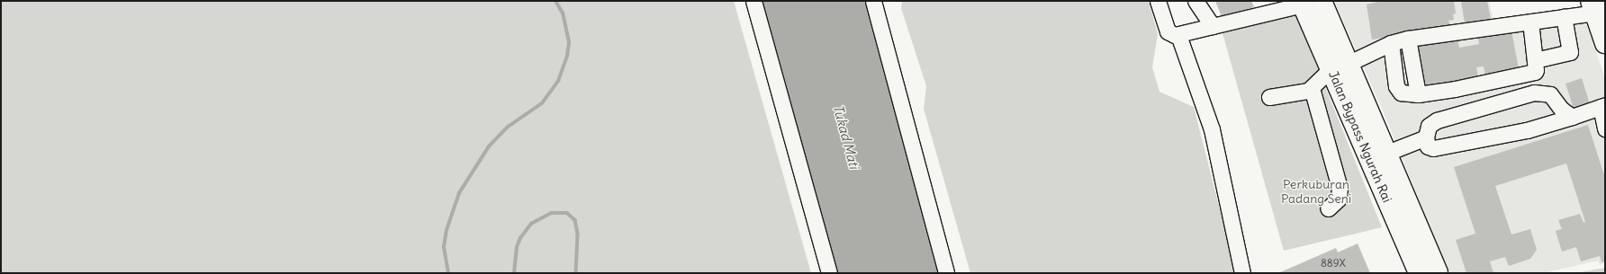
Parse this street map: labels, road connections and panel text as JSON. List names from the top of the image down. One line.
{"streets":{"main road":["Jalan Bypass Ngurah Rai"]},"water":["Tukad Mati"],"parks":["Perkuburan Padang Seni"],"house_numbers":["889X"]}
